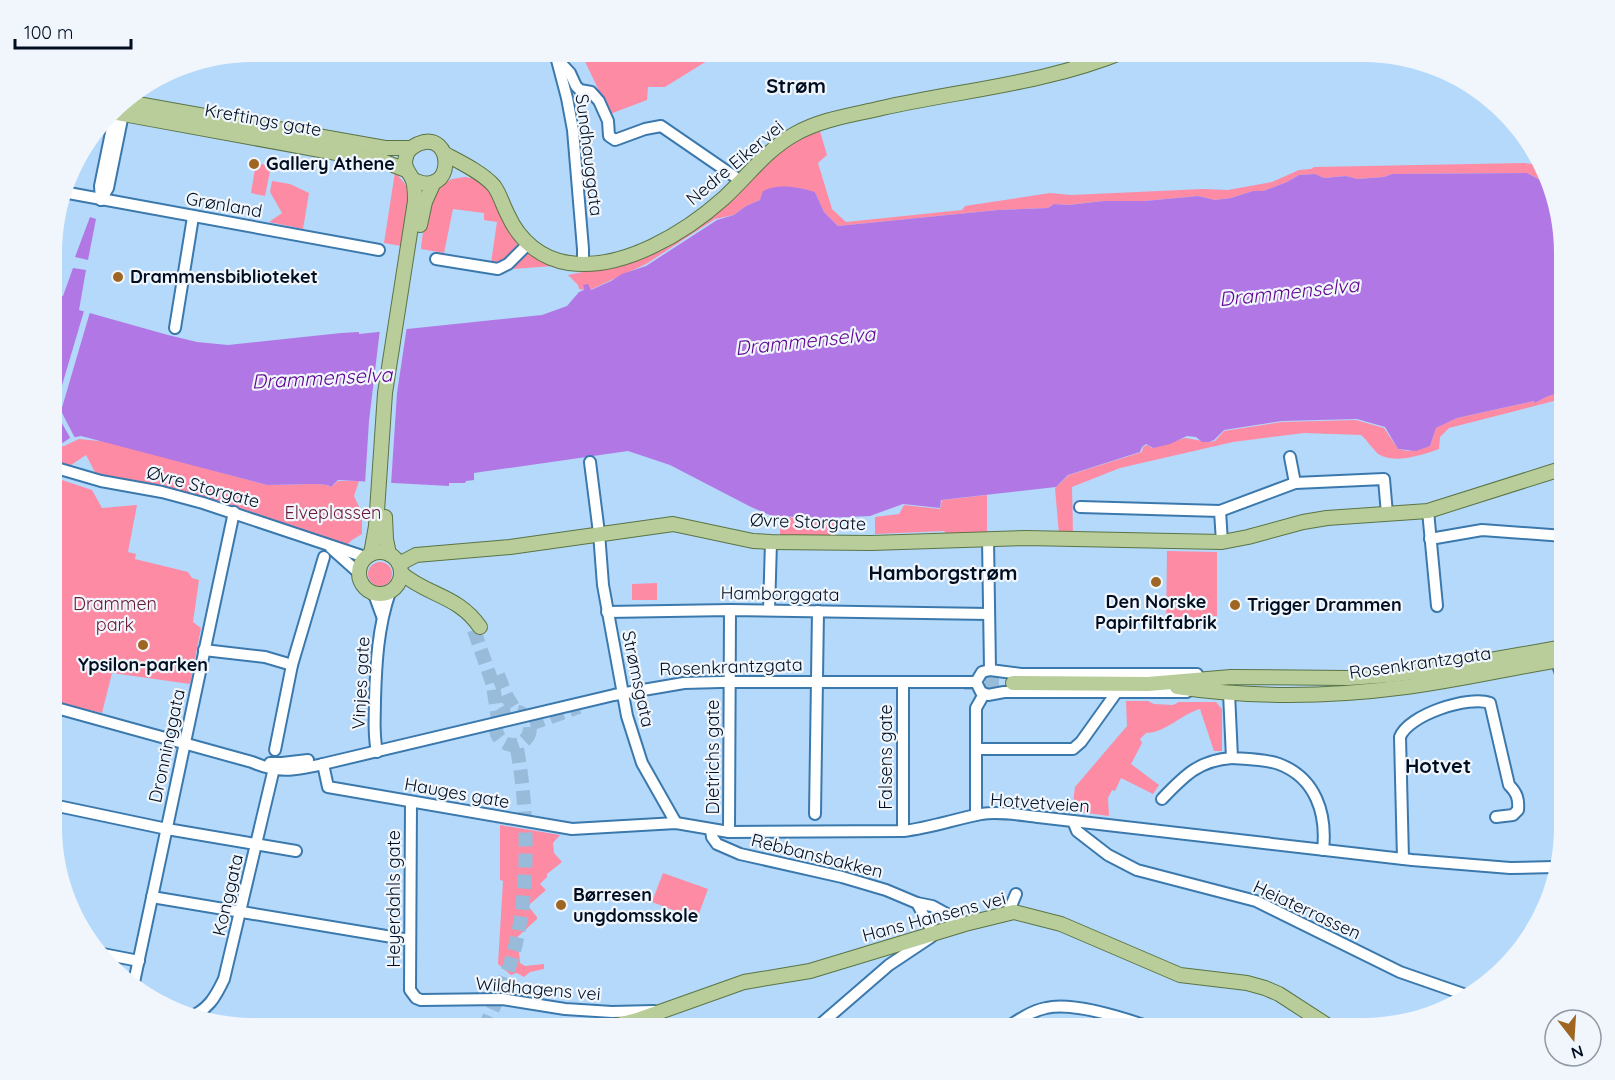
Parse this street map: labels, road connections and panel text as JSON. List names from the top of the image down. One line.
{"streets":{"main road":["Kreftings gate","Nedre Eikervei","Øvre Storgate","Rosenkrantzgata","Hans Hansens vei"],"street":["Sundhauggata","Grønland","Hamborggata","Strømsgata","Vinjes gate","Dronninggata","Dietrichs gate","Falsens gate","Hauges gate","Hotvetveien","Rebbansbakken","Konggata","Heyerdahls gate","Heiaterrassen","Wildhagens vei"]},"crossings":[["Sundhauggata","Nedre Eikervei"],["Øvre Storgate","Strømsgata"],["Øvre Storgate","Vinjes gate"],["Øvre Storgate","Dronninggata"],["Hamborggata","Strømsgata"],["Hamborggata","Dietrichs gate"],["Rosenkrantzgata","Strømsgata"],["Rosenkrantzgata","Vinjes gate"],["Rosenkrantzgata","Dietrichs gate"],["Rosenkrantzgata","Falsens gate"],["Rosenkrantzgata","Hauges gate"],["Strømsgata","Hauges gate"],["Strømsgata","Hotvetveien"],["Dietrichs gate","Hotvetveien"],["Falsens gate","Hotvetveien"],["Hauges gate","Hotvetveien"],["Hauges gate","Heyerdahls gate"],["Hotvetveien","Rebbansbakken"],["Hotvetveien","Heiaterrassen"],["Rebbansbakken","Hans Hansens vei"],["Heyerdahls gate","Wildhagens vei"],["Hans Hansens vei","Wildhagens vei"]],"districts":["Strøm","Hamborgstrøm","Hotvet"],"water":["Drammenselva"],"parks":["Elveplassen","Drammen park"],"places":["Gallery Athene","Drammensbiblioteket","Den Norske Papirfiltfabrik","Trigger Drammen","Ypsilon-parken","Børresen ungdomsskole"],"scale_bar":"100 m","north":"bottom"}
